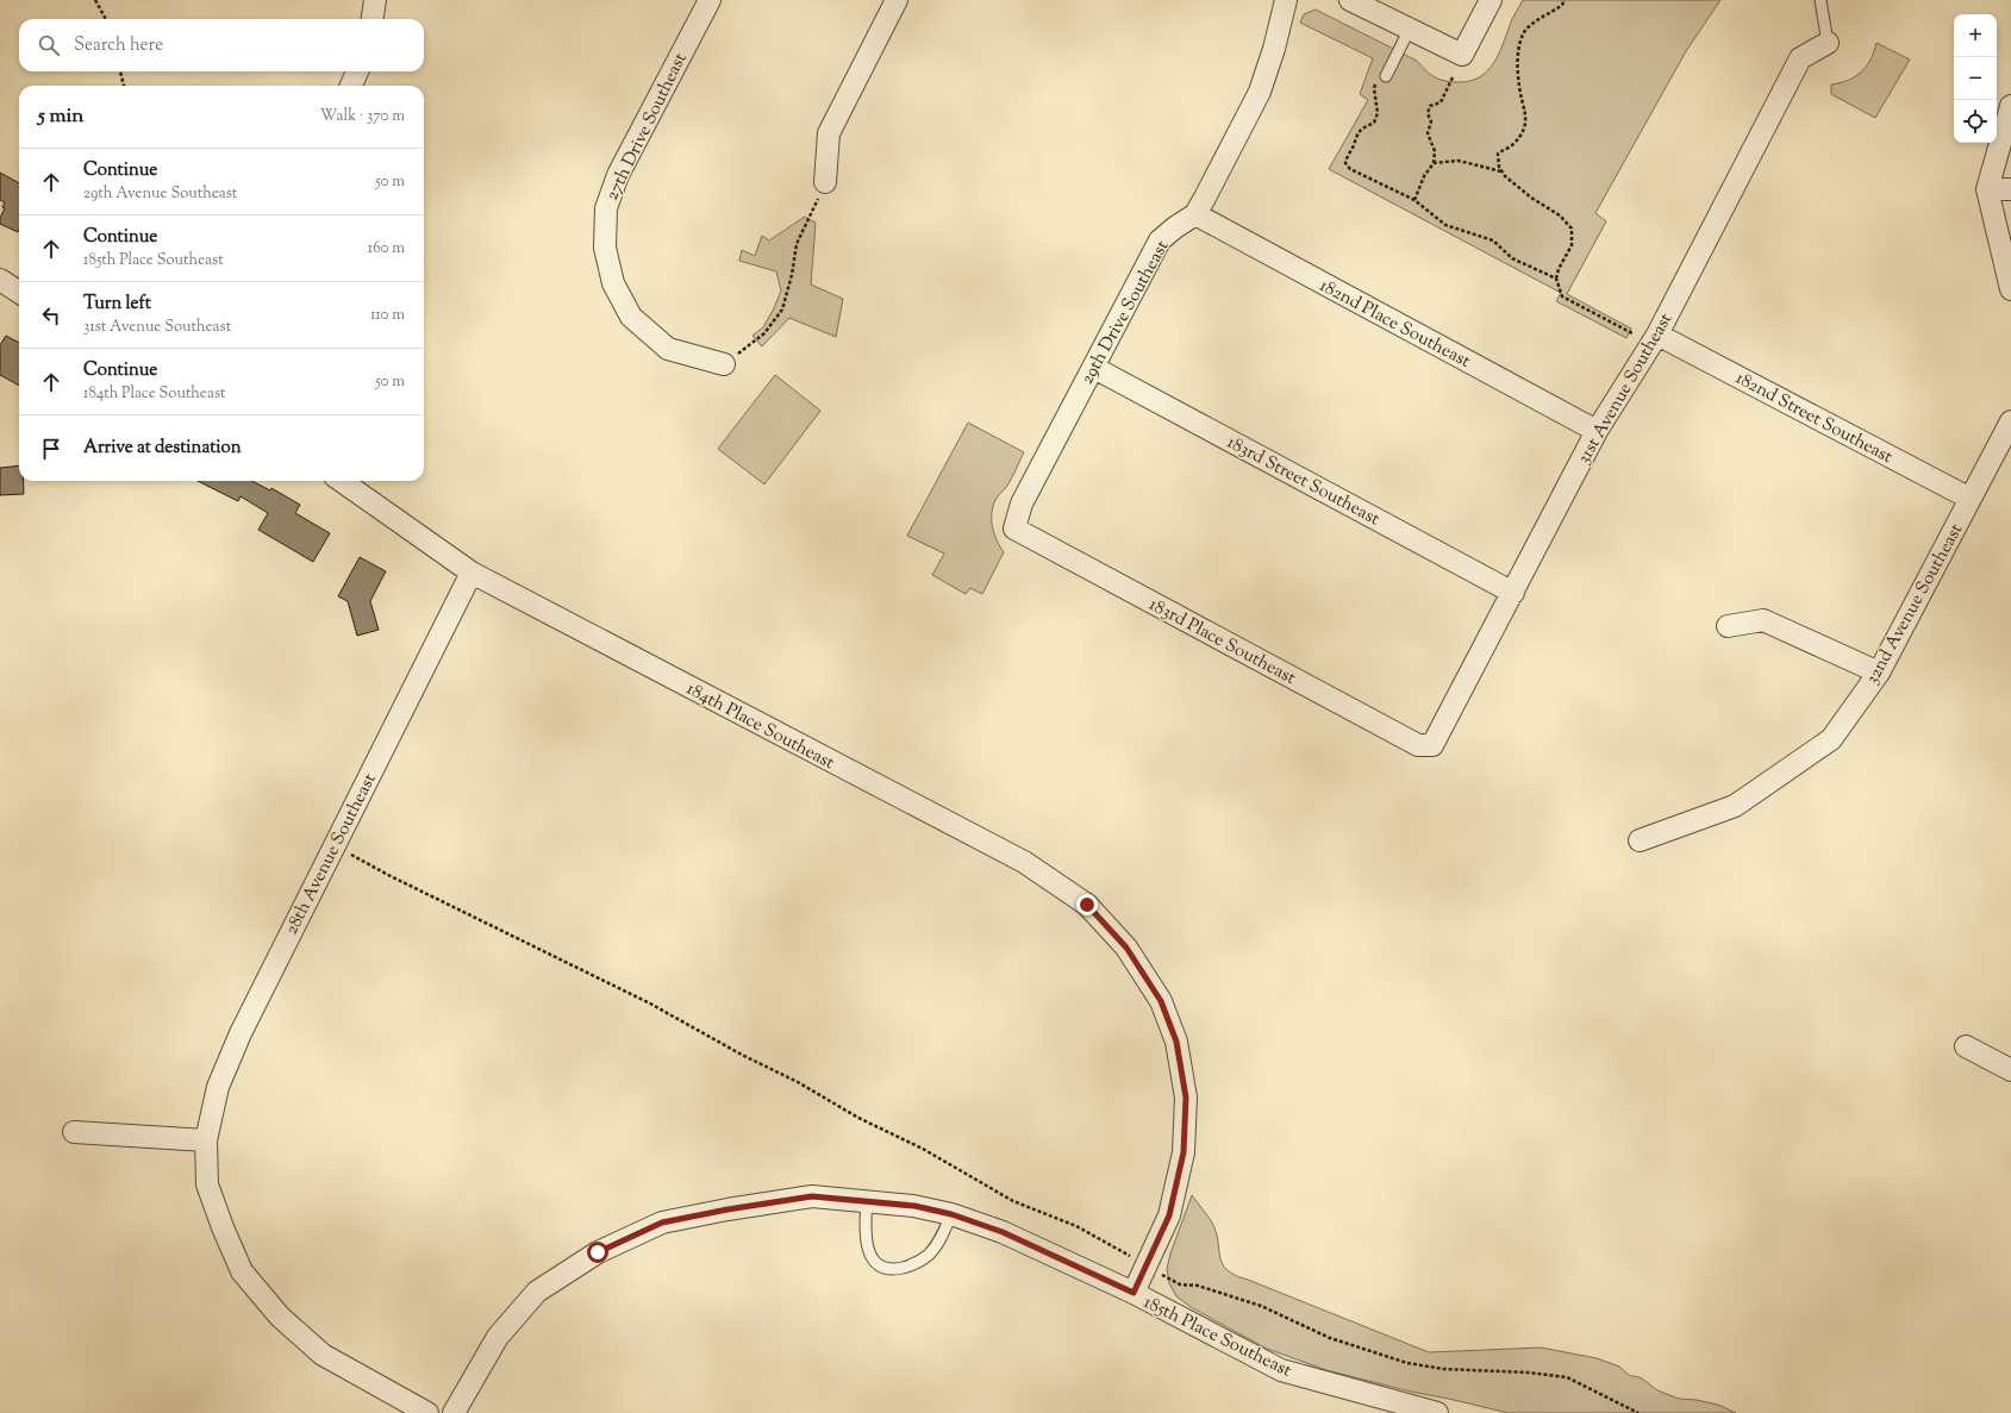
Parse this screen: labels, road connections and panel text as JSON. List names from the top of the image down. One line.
{"streets":{"street":["27th Drive Southeast","29th Drive Southeast","182nd Place Southeast","31st Avenue Southeast","182nd Street Southeast","183rd Street Southeast","32nd Avenue Southeast","183rd Place Southeast","184th Place Southeast","28th Avenue Southeast","185th Place Southeast"]},"crossings":[["29th Drive Southeast","182nd Place Southeast"],["29th Drive Southeast","183rd Street Southeast"],["29th Drive Southeast","183rd Place Southeast"],["182nd Place Southeast","31st Avenue Southeast"],["31st Avenue Southeast","182nd Street Southeast"],["31st Avenue Southeast","183rd Street Southeast"],["31st Avenue Southeast","183rd Place Southeast"],["182nd Street Southeast","32nd Avenue Southeast"],["184th Place Southeast","28th Avenue Southeast"]],"page":{"map_buttons":["+","−"],"search":"Search here","heading":["5 min","Walk · 370 m"],"list":[["Continue","29th Avenue Southeast","50 m"],["Continue","185th Place Southeast","160 m"],["Turn left","31st Avenue Southeast","110 m"],["Continue","184th Place Southeast","50 m"],"Arrive at destination"]}}
